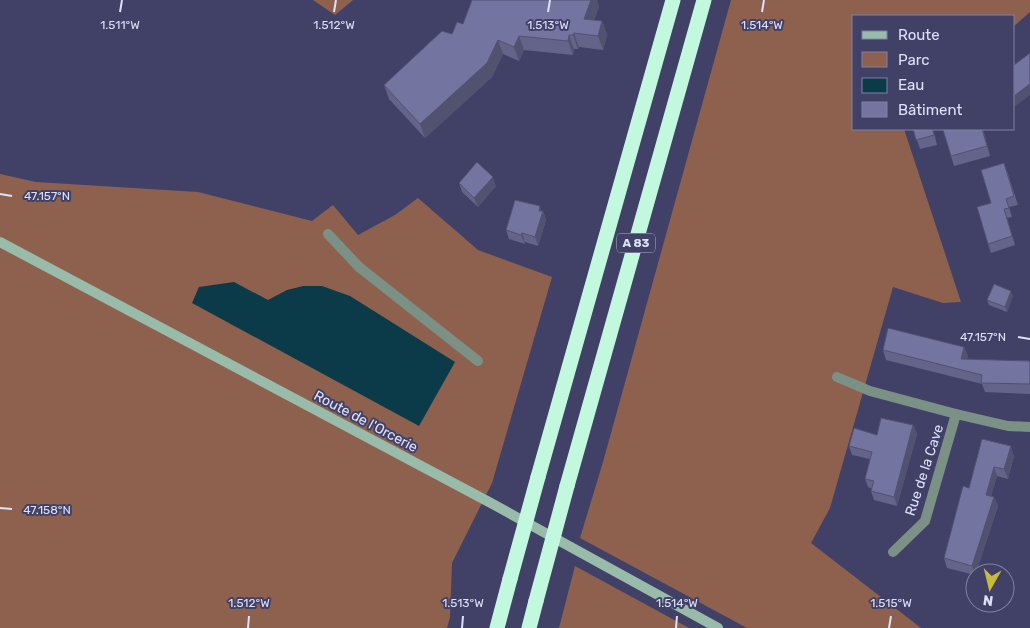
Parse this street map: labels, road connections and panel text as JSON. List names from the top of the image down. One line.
{"streets":{"highway":["A 83"],"street":["Route de l'Orcerie","Rue de la Cave"]},"legend":["Route","Parc","Eau","Bâtiment"],"north":"bottom","coordinates":["1.511°W","1.512°W","1.513°W","1.514°W","47.157°N","47.158°N","1.515°W"]}
